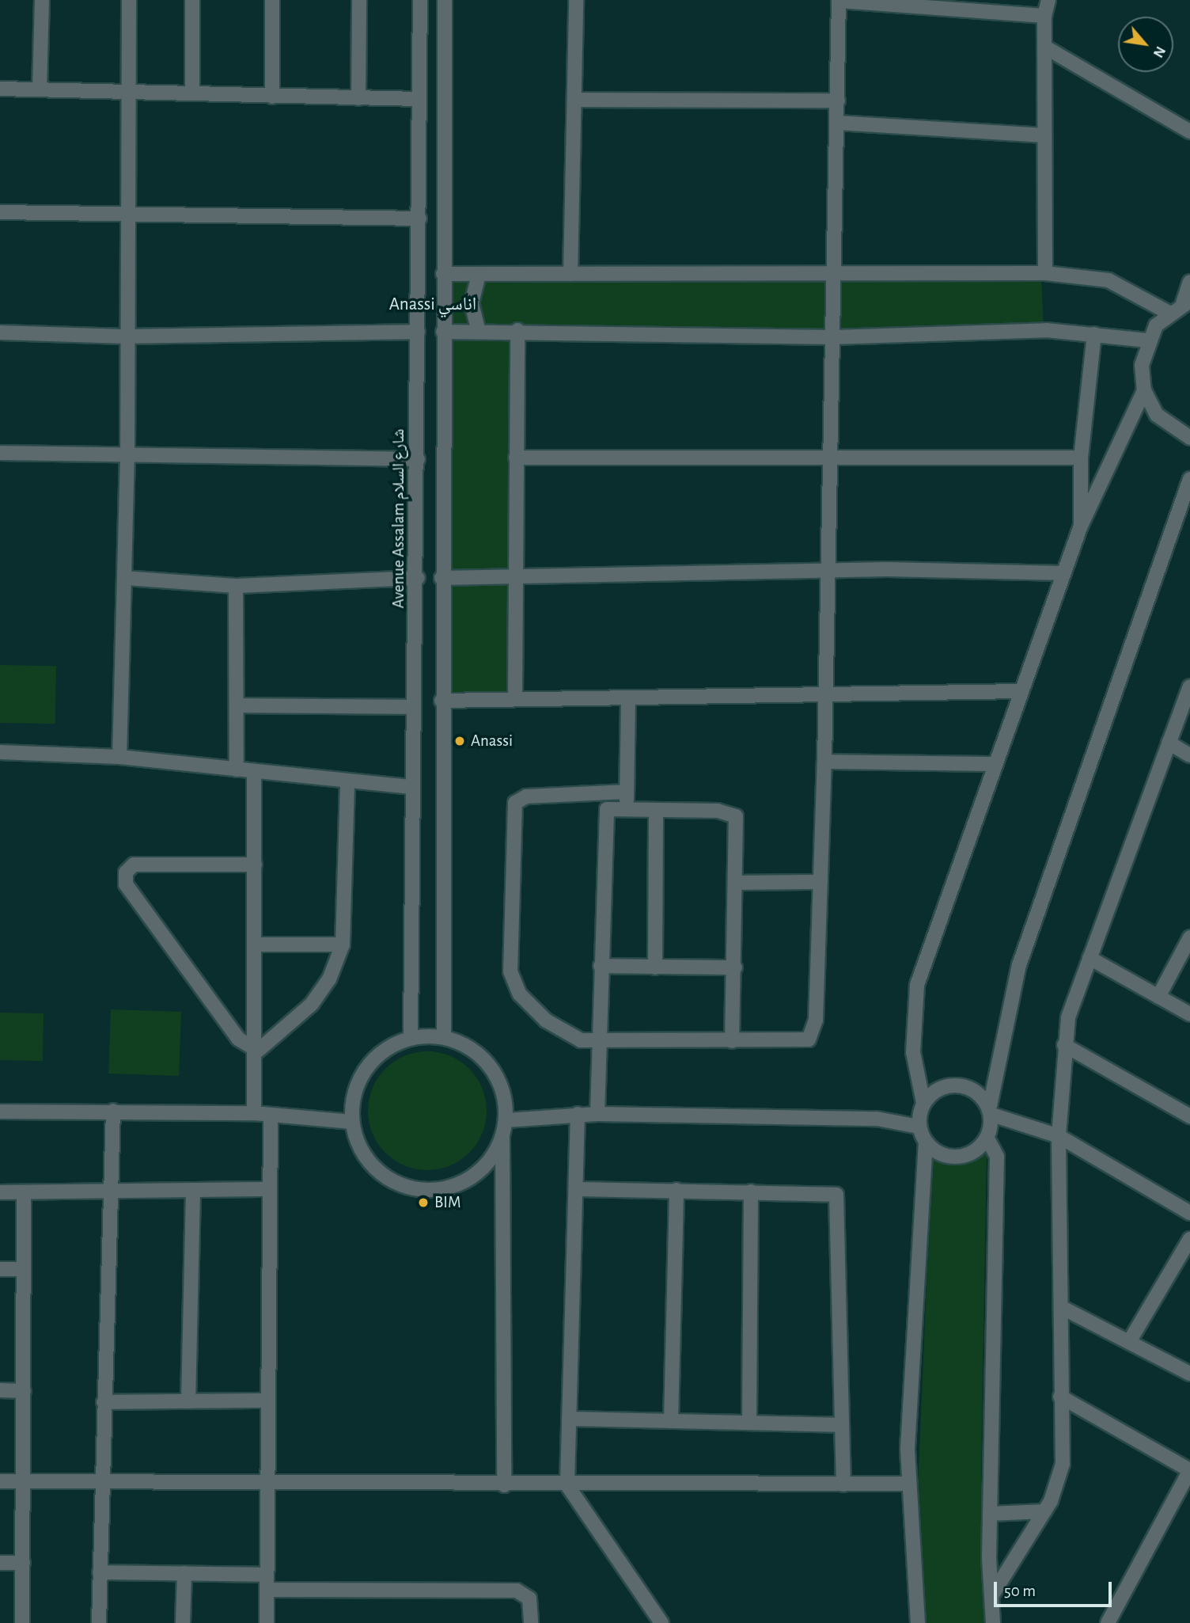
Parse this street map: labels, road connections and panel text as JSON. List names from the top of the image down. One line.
{"streets":{"street":["Avenue Assalam شارع السلام"]},"districts":["Anassi اناسي"],"places":["Anassi","BIM"],"scale_bar":"50 m","north":"bottom right"}
